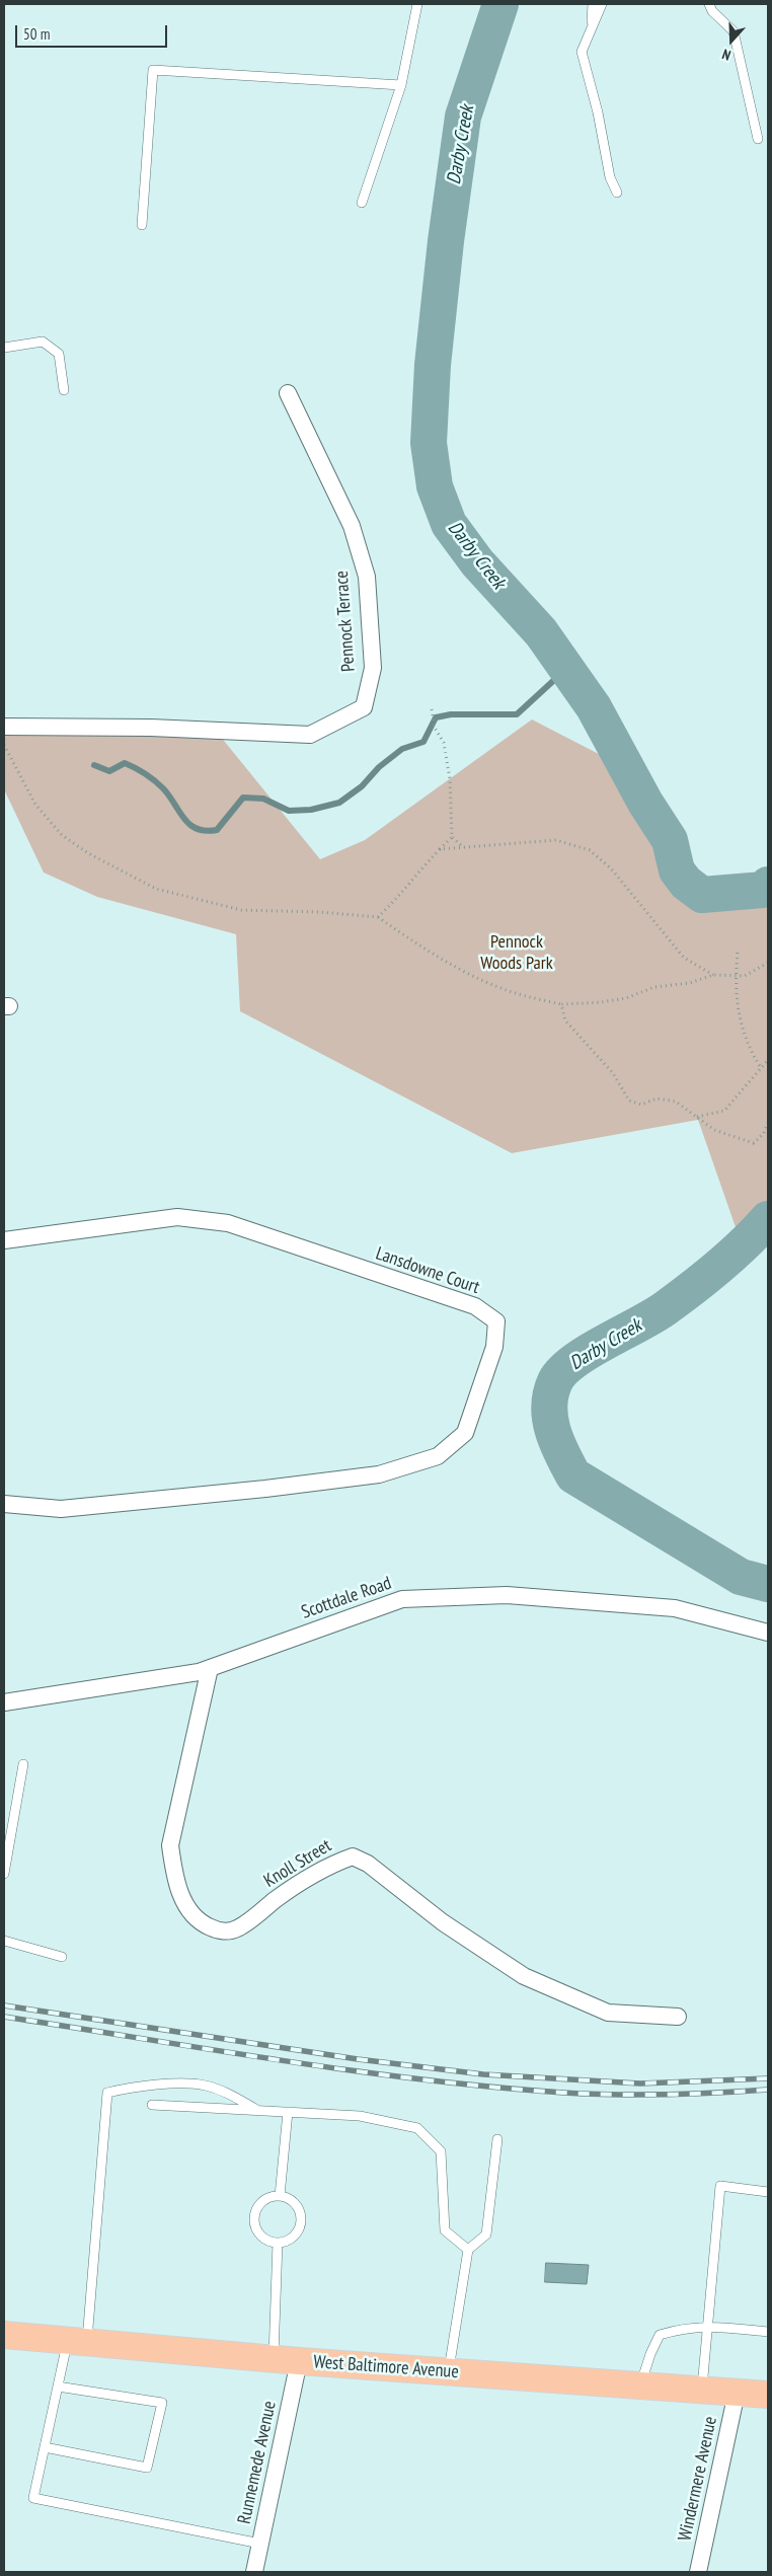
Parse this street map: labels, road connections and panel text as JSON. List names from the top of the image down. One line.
{"streets":{"main road":["West Baltimore Avenue"],"street":["Pennock Terrace","Lansdowne Court","Scottdale Road","Knoll Street","Runnemede Avenue","Windermere Avenue"]},"crossings":[["Scottdale Road","Knoll Street"],["West Baltimore Avenue","Runnemede Avenue"],["West Baltimore Avenue","Windermere Avenue"]],"water":["Darby Creek"],"parks":["Pennock Woods Park"],"scale_bar":"50 m","north":"bottom"}
